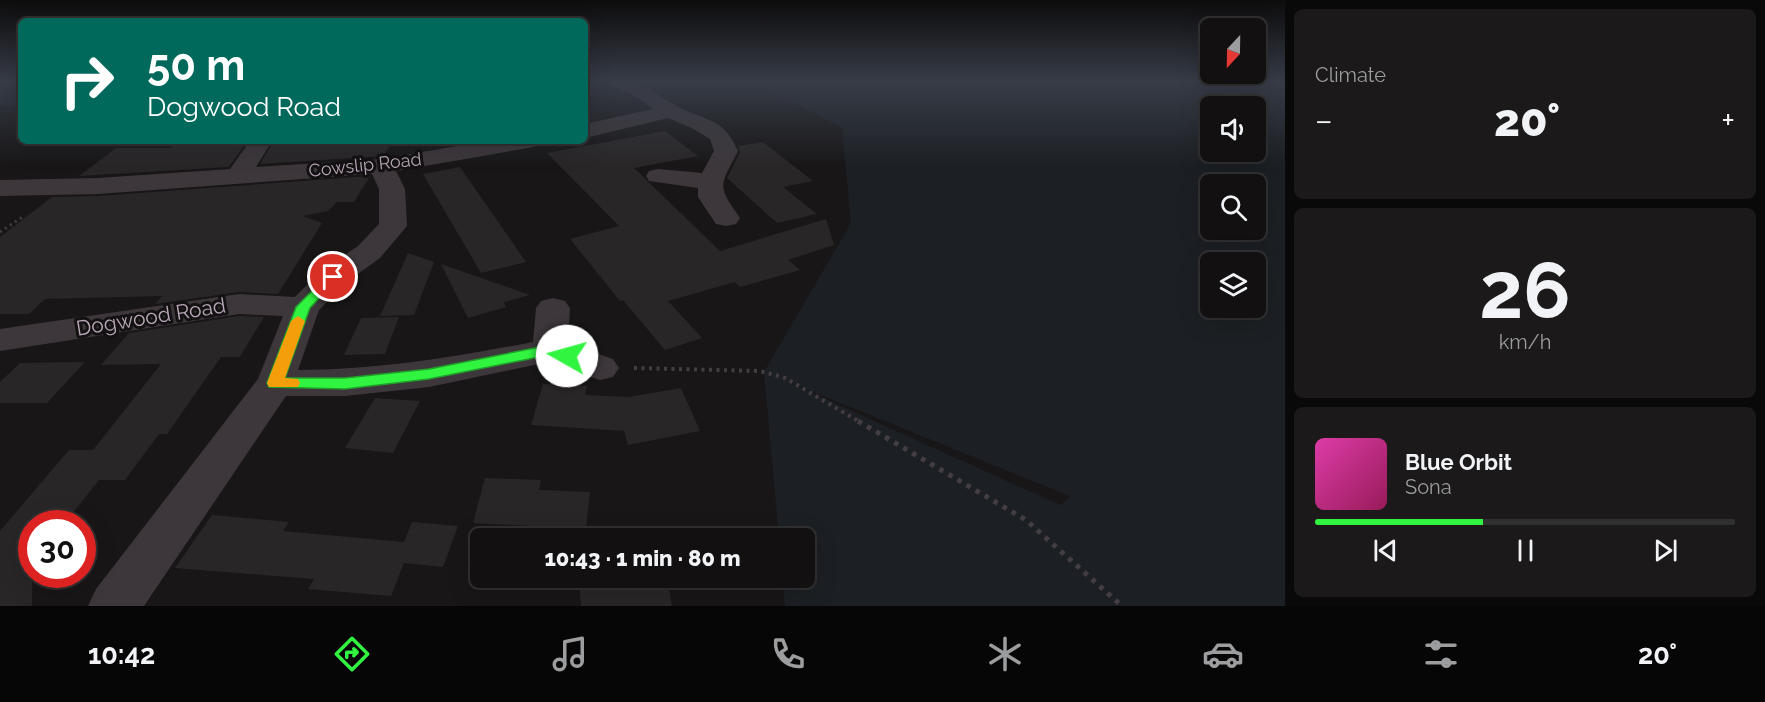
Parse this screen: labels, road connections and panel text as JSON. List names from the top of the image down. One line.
{"streets":{"street":["Cowslip Road","Dogwood Road"]},"north":"bottom","page":{"tile":["Climate",["26","km/h"]],"turn":["50 m","Dogwood Road"],"heat":["−","20°","+"],"song":["Blue Orbit","Sona"],"limit":"30","trip":"10:43 · 1 min · 80 m","tabs":["10:42","20°"]}}
